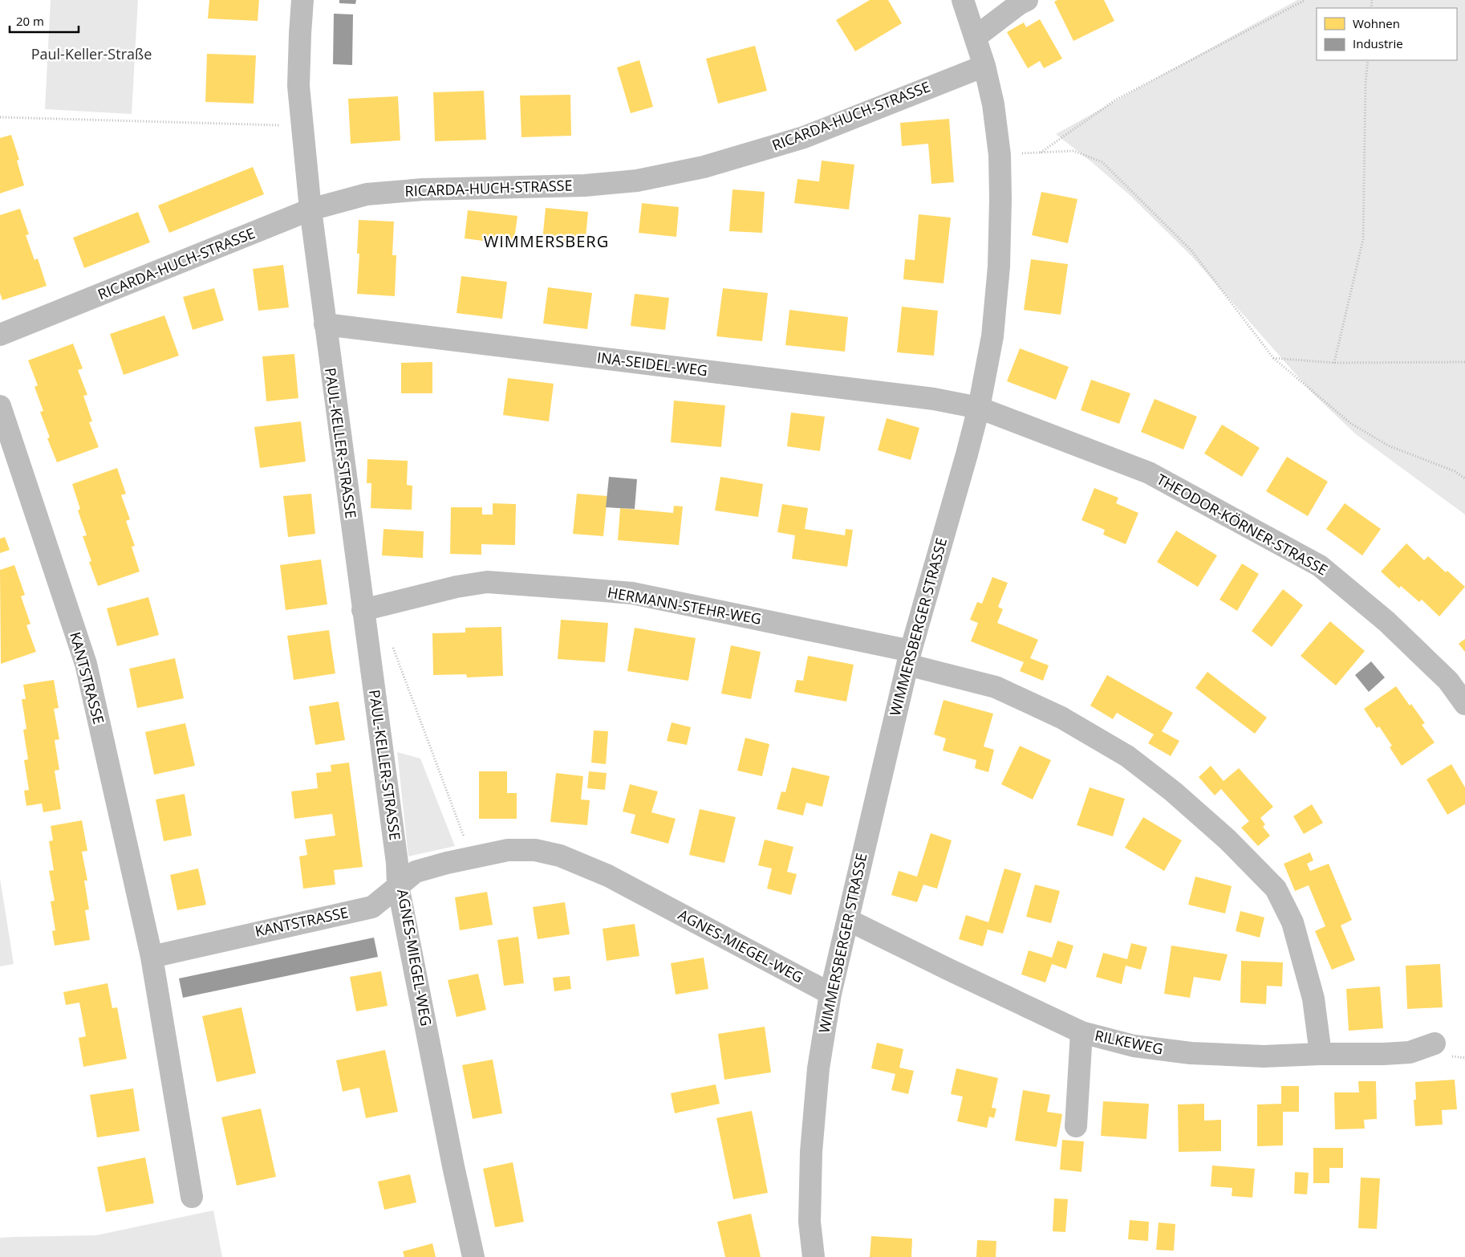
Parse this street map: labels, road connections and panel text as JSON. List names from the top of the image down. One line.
{"streets":{"street":["RICARDA-HUCH-STRASSE","INA-SEIDEL-WEG","PAUL-KELLER-STRASSE","THEODOR-KÖRNER-STRASSE","HERMANN-STEHR-WEG","WIMMERSBERGER STRASSE","KANTSTRASSE","AGNES-MIEGEL-WEG","RILKEWEG"]},"crossings":[["RICARDA-HUCH-STRASSE","PAUL-KELLER-STRASSE"],["RICARDA-HUCH-STRASSE","WIMMERSBERGER STRASSE"],["INA-SEIDEL-WEG","PAUL-KELLER-STRASSE"],["INA-SEIDEL-WEG","THEODOR-KÖRNER-STRASSE"],["INA-SEIDEL-WEG","WIMMERSBERGER STRASSE"],["PAUL-KELLER-STRASSE","HERMANN-STEHR-WEG"],["PAUL-KELLER-STRASSE","KANTSTRASSE"],["PAUL-KELLER-STRASSE","AGNES-MIEGEL-WEG"],["THEODOR-KÖRNER-STRASSE","WIMMERSBERGER STRASSE"],["HERMANN-STEHR-WEG","WIMMERSBERGER STRASSE"],["HERMANN-STEHR-WEG","RILKEWEG"],["WIMMERSBERGER STRASSE","AGNES-MIEGEL-WEG"],["WIMMERSBERGER STRASSE","RILKEWEG"],["KANTSTRASSE","AGNES-MIEGEL-WEG"]],"districts":["WIMMERSBERG"],"parks":["Paul-Keller-Straße"],"legend":["Wohnen","Industrie"],"scale_bar":"20 m"}
